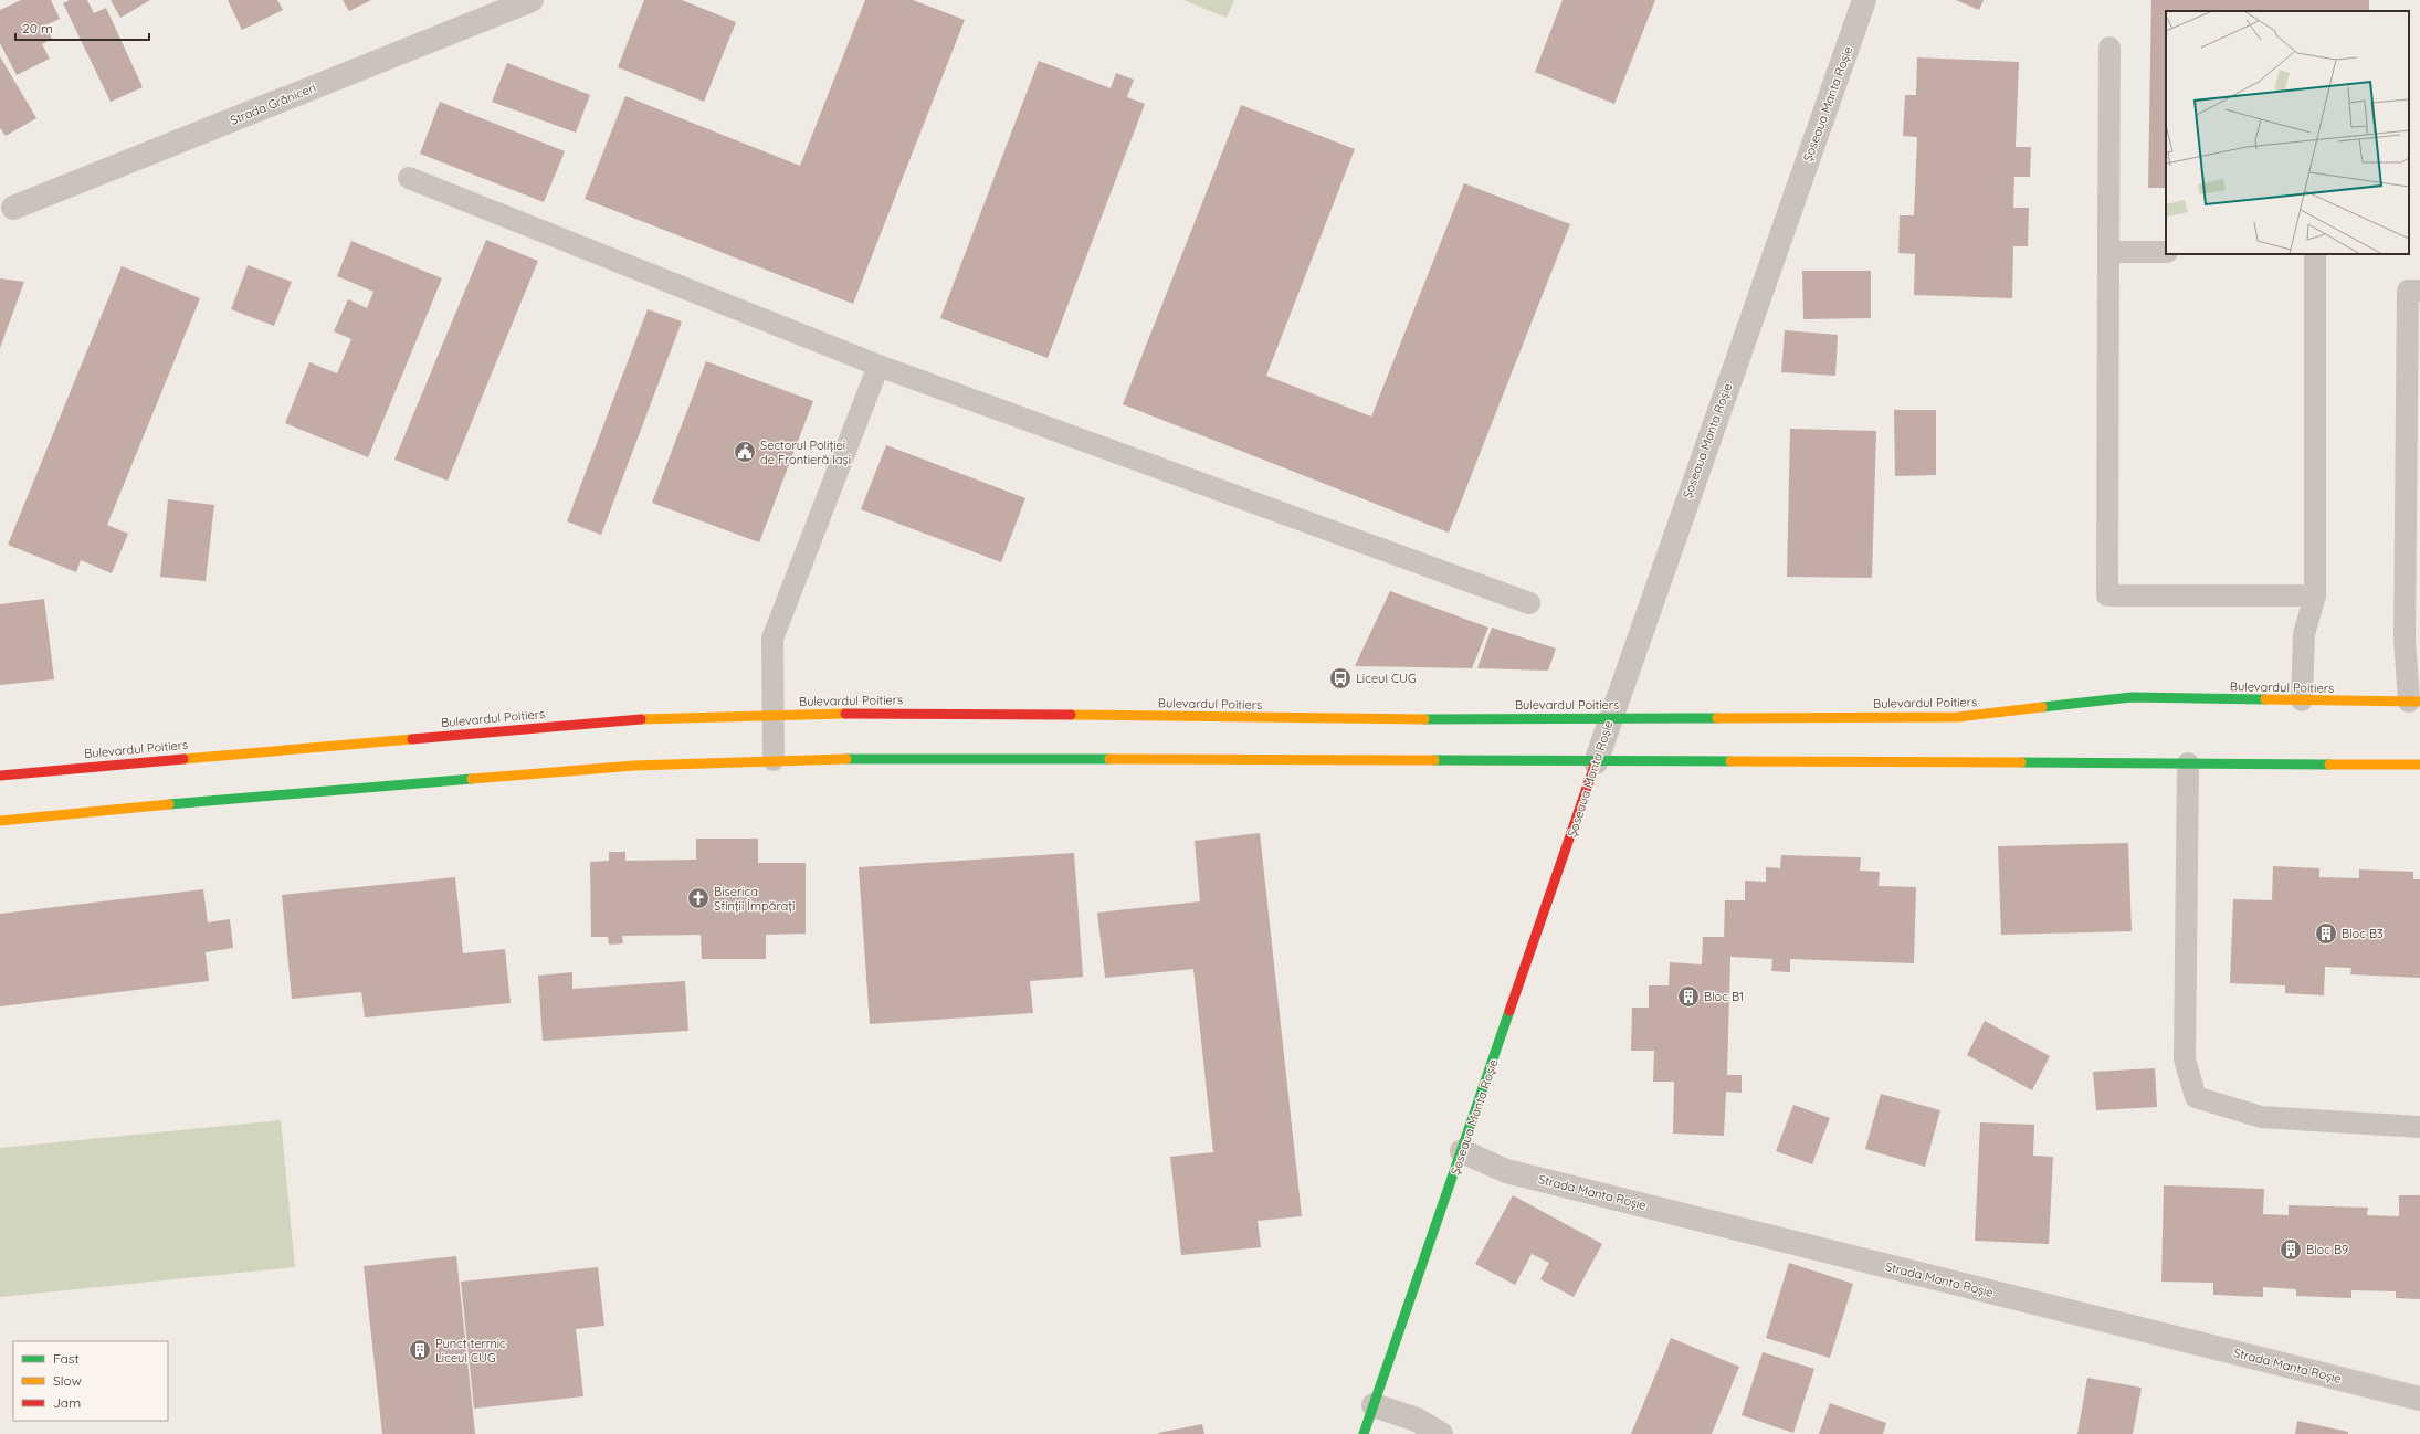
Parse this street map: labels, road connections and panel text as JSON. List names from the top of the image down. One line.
{"streets":{"main road":["Șoseaua Manta Roșie","Bulevardul Poitiers"],"street":["Strada Grăniceri","Strada Manta Roșie"]},"crossings":[["Șoseaua Manta Roșie","Bulevardul Poitiers"],["Șoseaua Manta Roșie","Strada Manta Roșie"]],"places":{"public building":["Sectorul Poliției de Frontieră Iași"],"bus stop":["Liceul CUG"],"church":["Biserica Sfinții Împărați"],"building":["Bloc B3","Bloc B1","Bloc B9","Punct termic Liceul CUG"]},"legend":["Fast","Slow","Jam"],"scale_bar":"20 m"}
